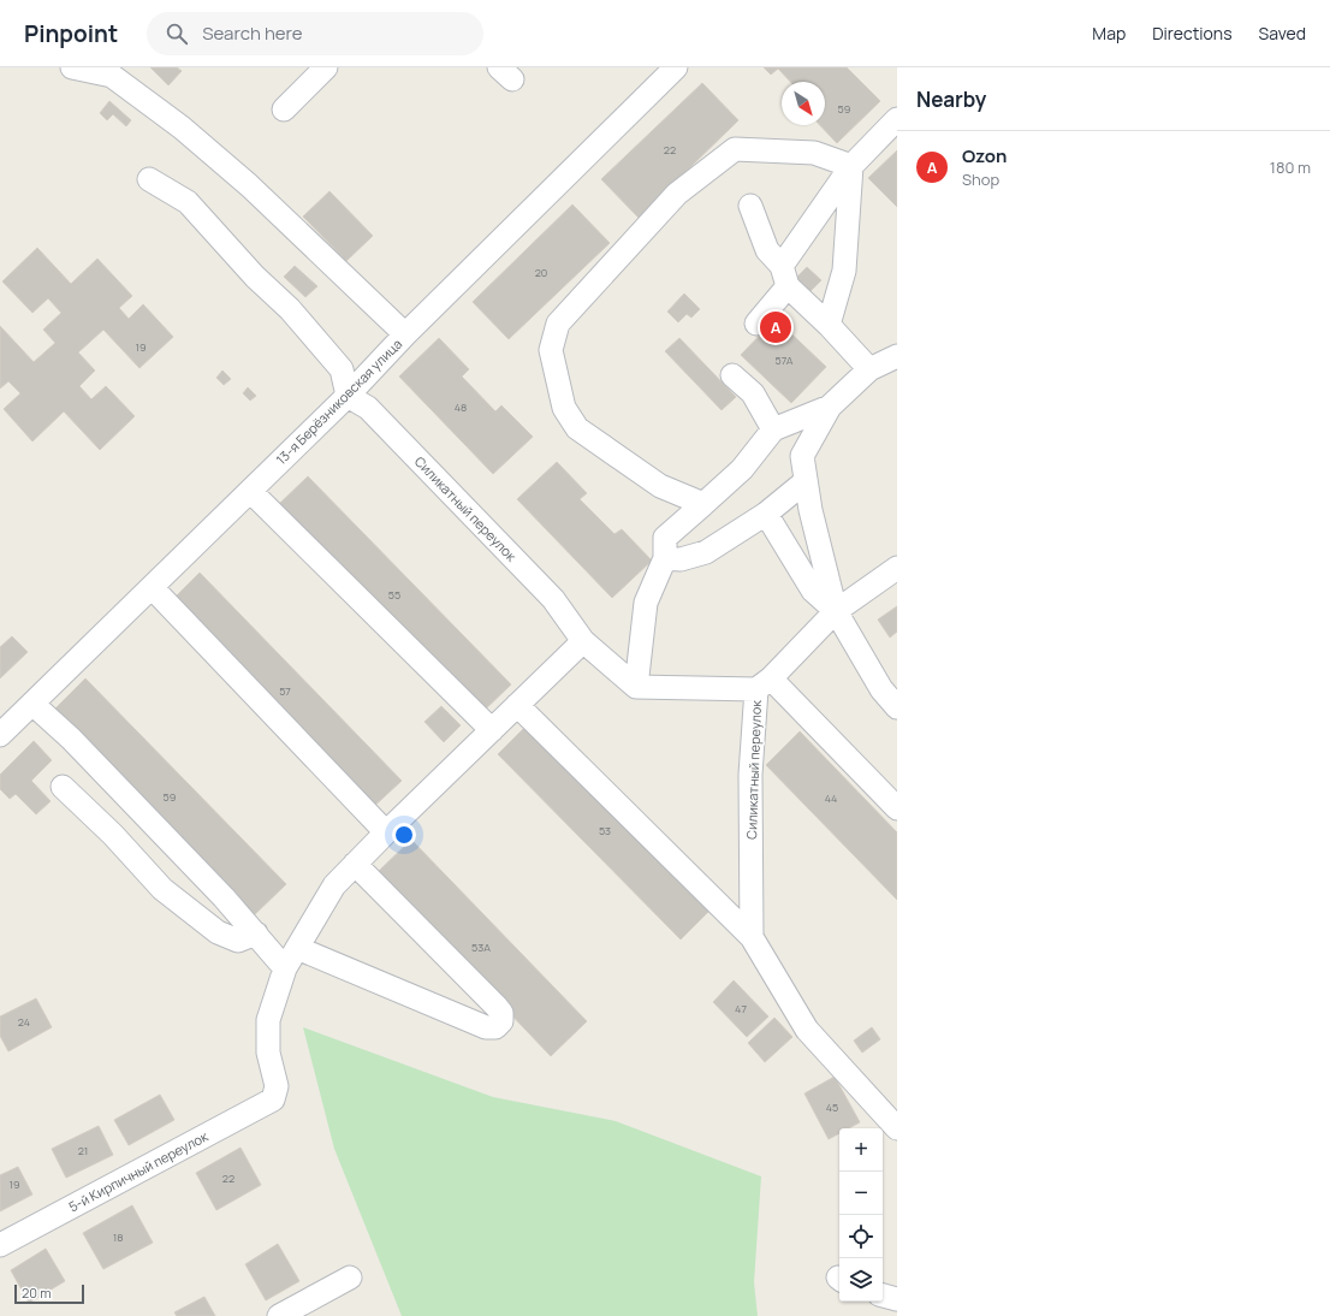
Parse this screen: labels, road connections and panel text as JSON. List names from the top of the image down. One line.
{"streets":{"street":["13-я Берёзниковская улица","Силикатный переулок","5-й Кирпичный переулок"]},"crossings":[["13-я Берёзниковская улица","Силикатный переулок"]],"house_numbers":["59","22","20","19","57А","48","55","57","59","44","53","53А","47","24","45","21","22","19","18"],"scale_bar":"20 m","north":"bottom right","page":{"header":"Pinpoint","search":"Search here","nav":["Map","Directions","Saved"],"heading":"Nearby","list":[{"mark":"A","name":"Ozon","note":"Shop","value":"180 m"}],"pins":"A","map_buttons":["+","−"],"scale":"20 m"}}
